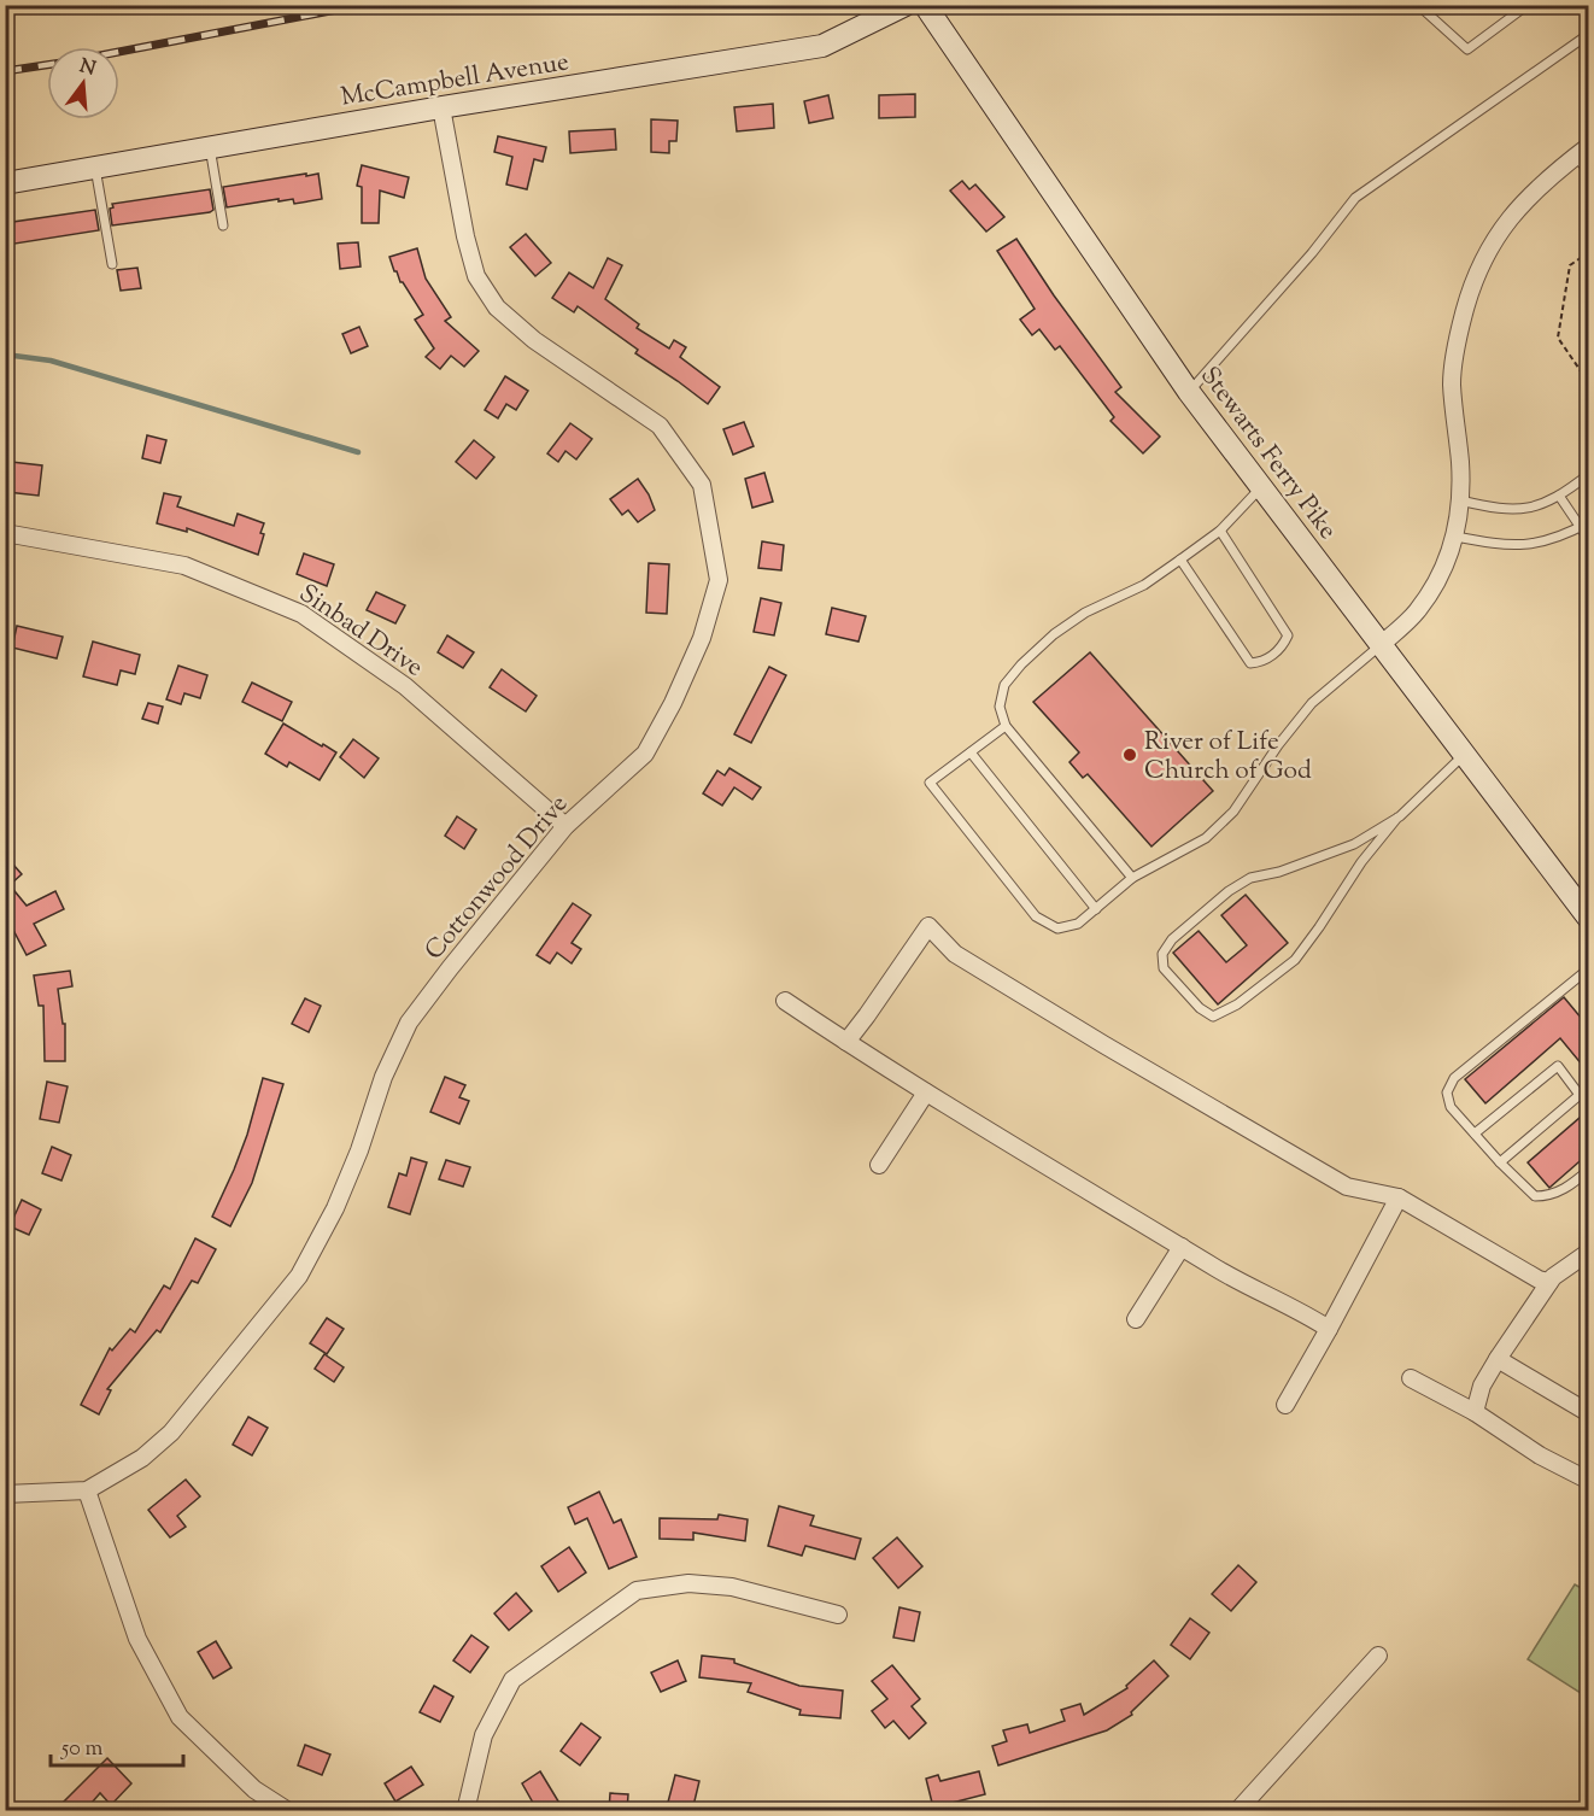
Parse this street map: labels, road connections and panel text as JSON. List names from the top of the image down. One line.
{"streets":{"main road":["McCampbell Avenue","Stewarts Ferry Pike"],"street":["Sinbad Drive","Cottonwood Drive"]},"crossings":[["McCampbell Avenue","Cottonwood Drive"],["Sinbad Drive","Cottonwood Drive"]],"places":["River of Life Church of God"],"scale_bar":"50 m","north":"top"}
